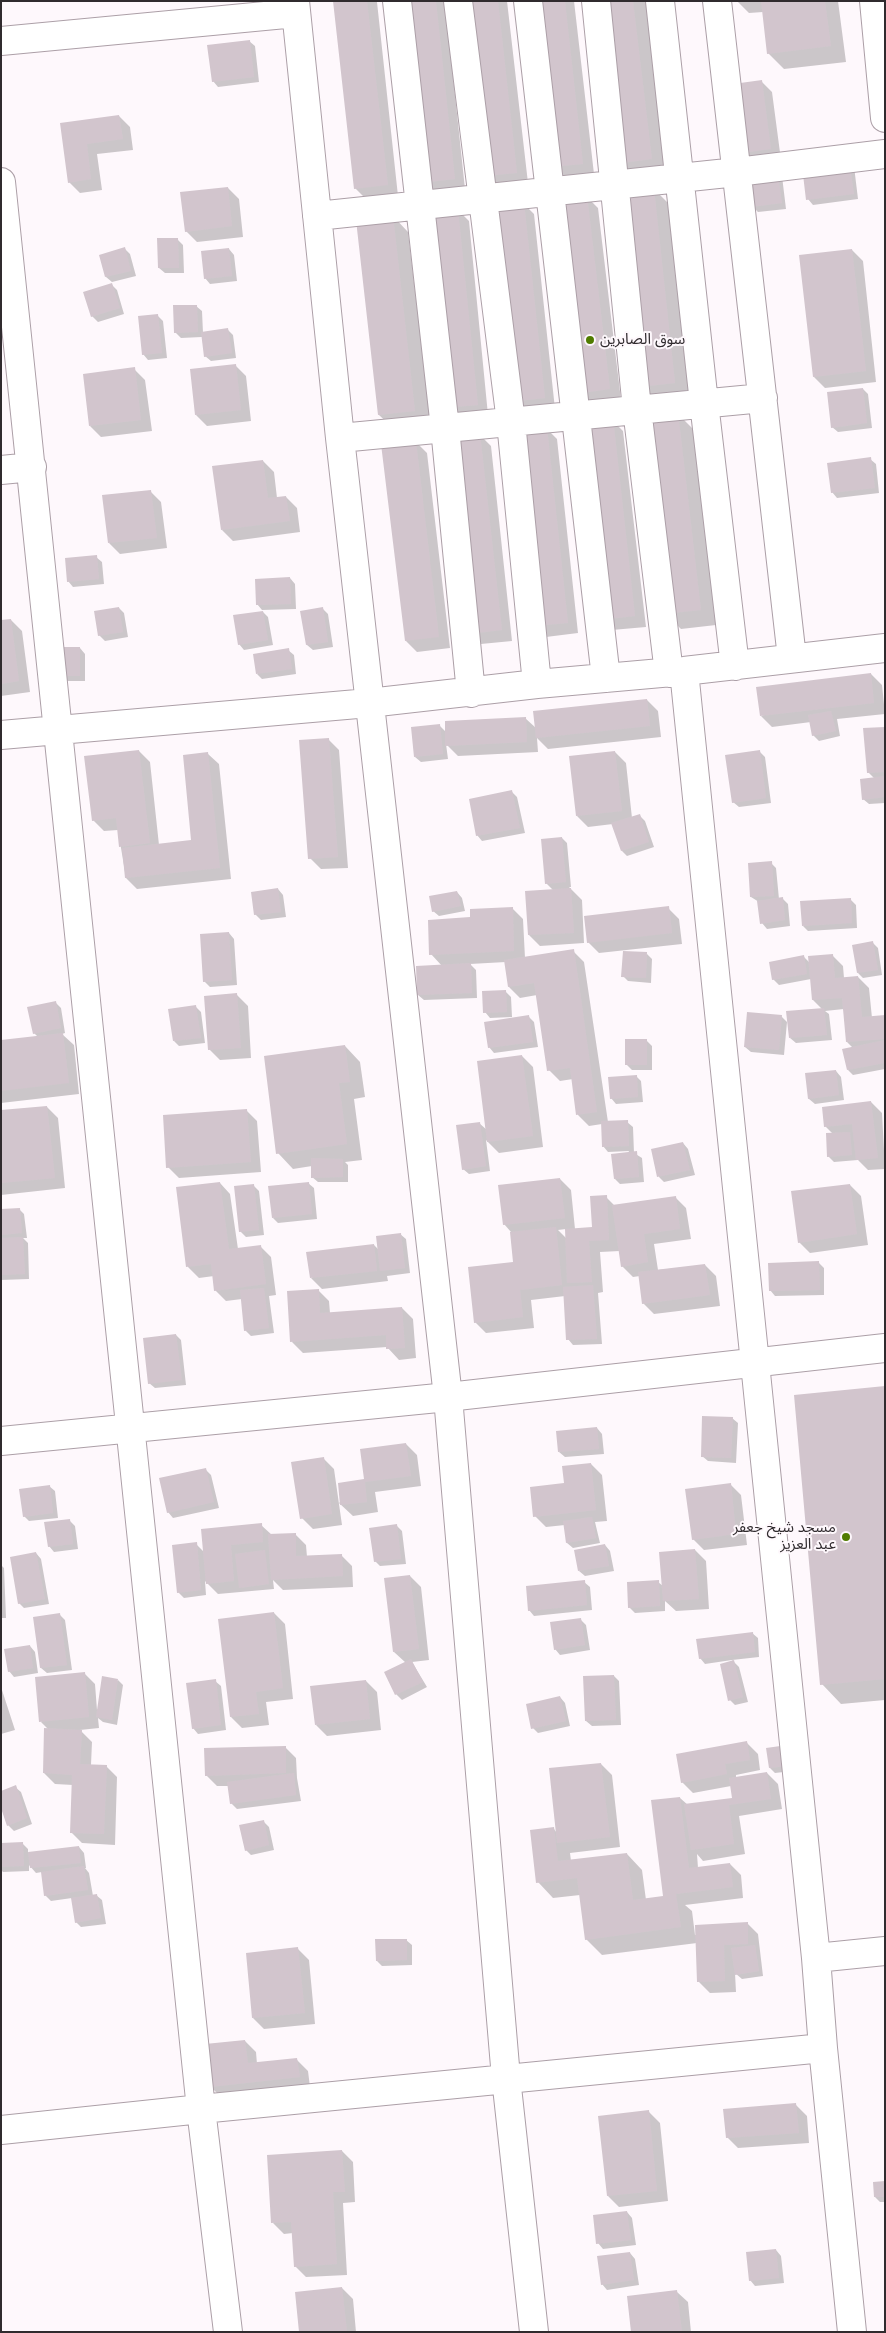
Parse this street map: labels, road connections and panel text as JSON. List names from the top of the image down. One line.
{"places":["سوق الصابرين","مسجد شيخ جعفر عبد العزيز"]}
